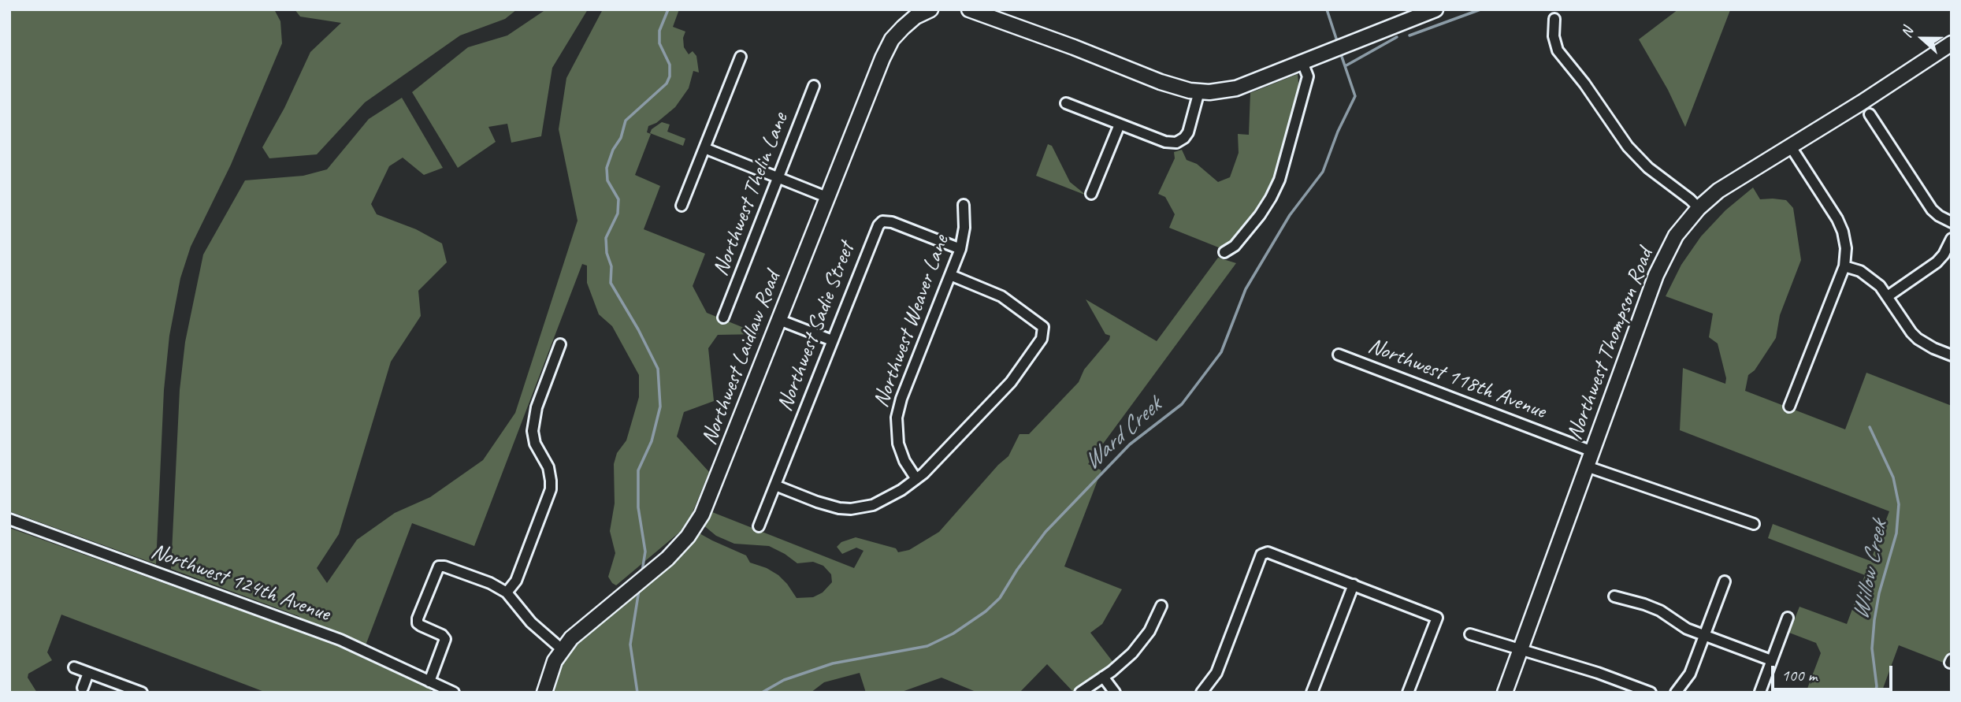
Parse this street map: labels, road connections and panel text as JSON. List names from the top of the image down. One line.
{"streets":{"street":["Northwest Thelin Lane","Northwest Weaver Lane","Northwest Sadie Street","Northwest Thompson Road","Northwest Laidlaw Road","Northwest 118th Avenue","Northwest 124th Avenue"]},"crossings":[["Northwest Weaver Lane","Northwest Sadie Street"],["Northwest Thompson Road","Northwest 118th Avenue"]],"water":["Ward Creek","Willow Creek"],"scale_bar":"100 m","north":"left"}
